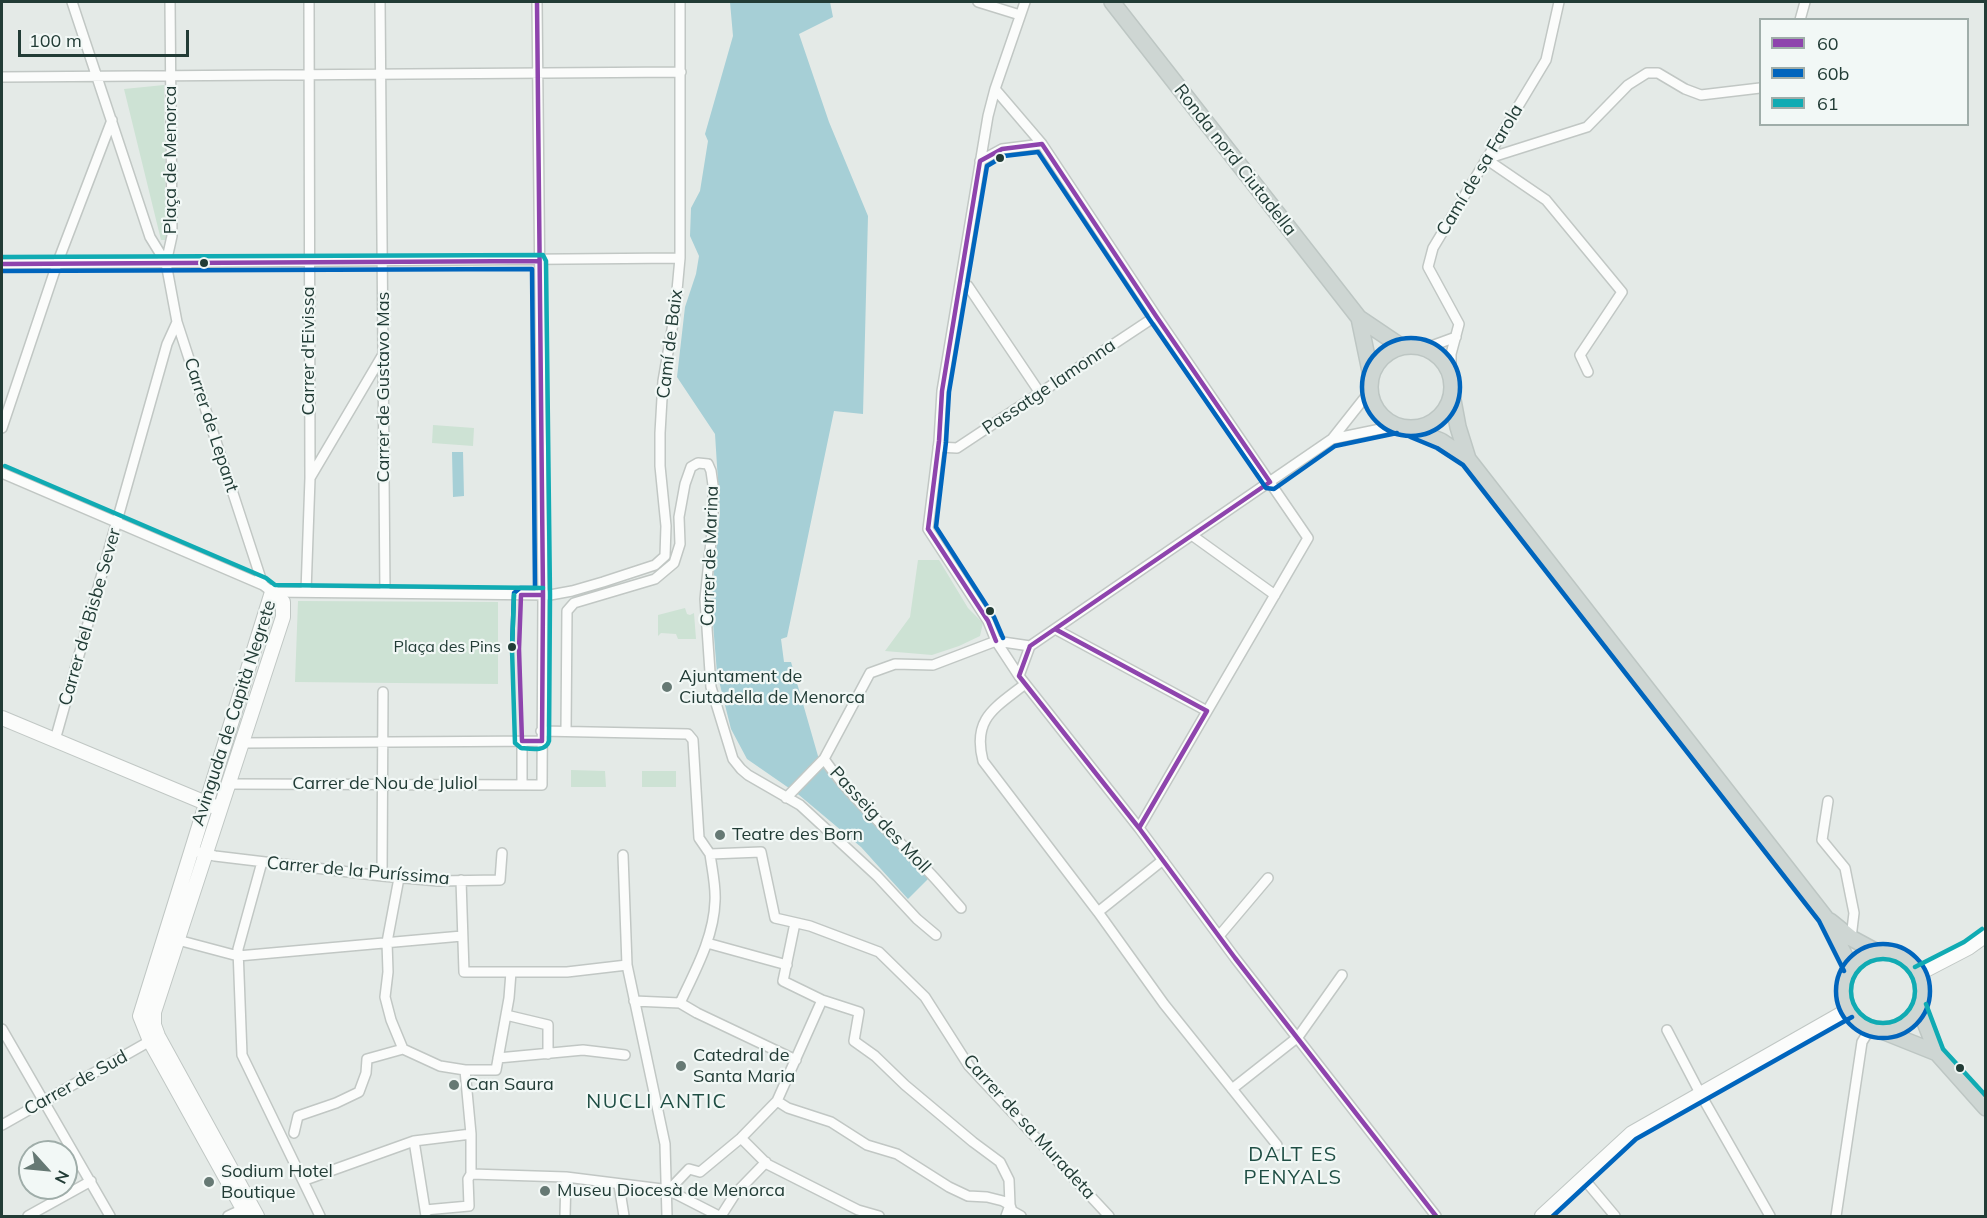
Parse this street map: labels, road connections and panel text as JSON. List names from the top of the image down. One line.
{"streets":{"main road":["Ronda nord Ciutadella"],"street":["Plaça de Menorca","Camí de sa Farola","Camí de Baix","Carrer d'Eivissa","Carrer de Gustavo Mas","Passatge Iamonna","Carrer de Lepant","Carrer de Marina","Carrer del Bisbe Sever","Avinguda de Capità Negrete","Carrer de Nou de Juliol","Passeig des Moll","Carrer de la Puríssima","Carrer de Sud","Carrer de sa Muradeta"]},"crossings":[["Plaça de Menorca","Carrer de Lepant"],["Ronda nord Ciutadella","Camí de sa Farola"],["Carrer de Lepant","Carrer del Bisbe Sever"],["Carrer de Lepant","Avinguda de Capità Negrete"],["Avinguda de Capità Negrete","Carrer de Nou de Juliol"],["Avinguda de Capità Negrete","Carrer de la Puríssima"],["Avinguda de Capità Negrete","Carrer de Sud"]],"districts":["NUCLI ANTIC","DALT ES PENYALS"],"places":["Plaça des Pins","Ajuntament de Ciutadella de Menorca","Teatre des Born","Catedral de Santa Maria","Can Saura","Sodium Hotel Boutique","Museu Diocesà de Menorca"],"lines":["transit line 60","transit line 60b","transit line 61"],"legend":["60","60b","61"],"scale_bar":"100 m","north":"bottom right"}
